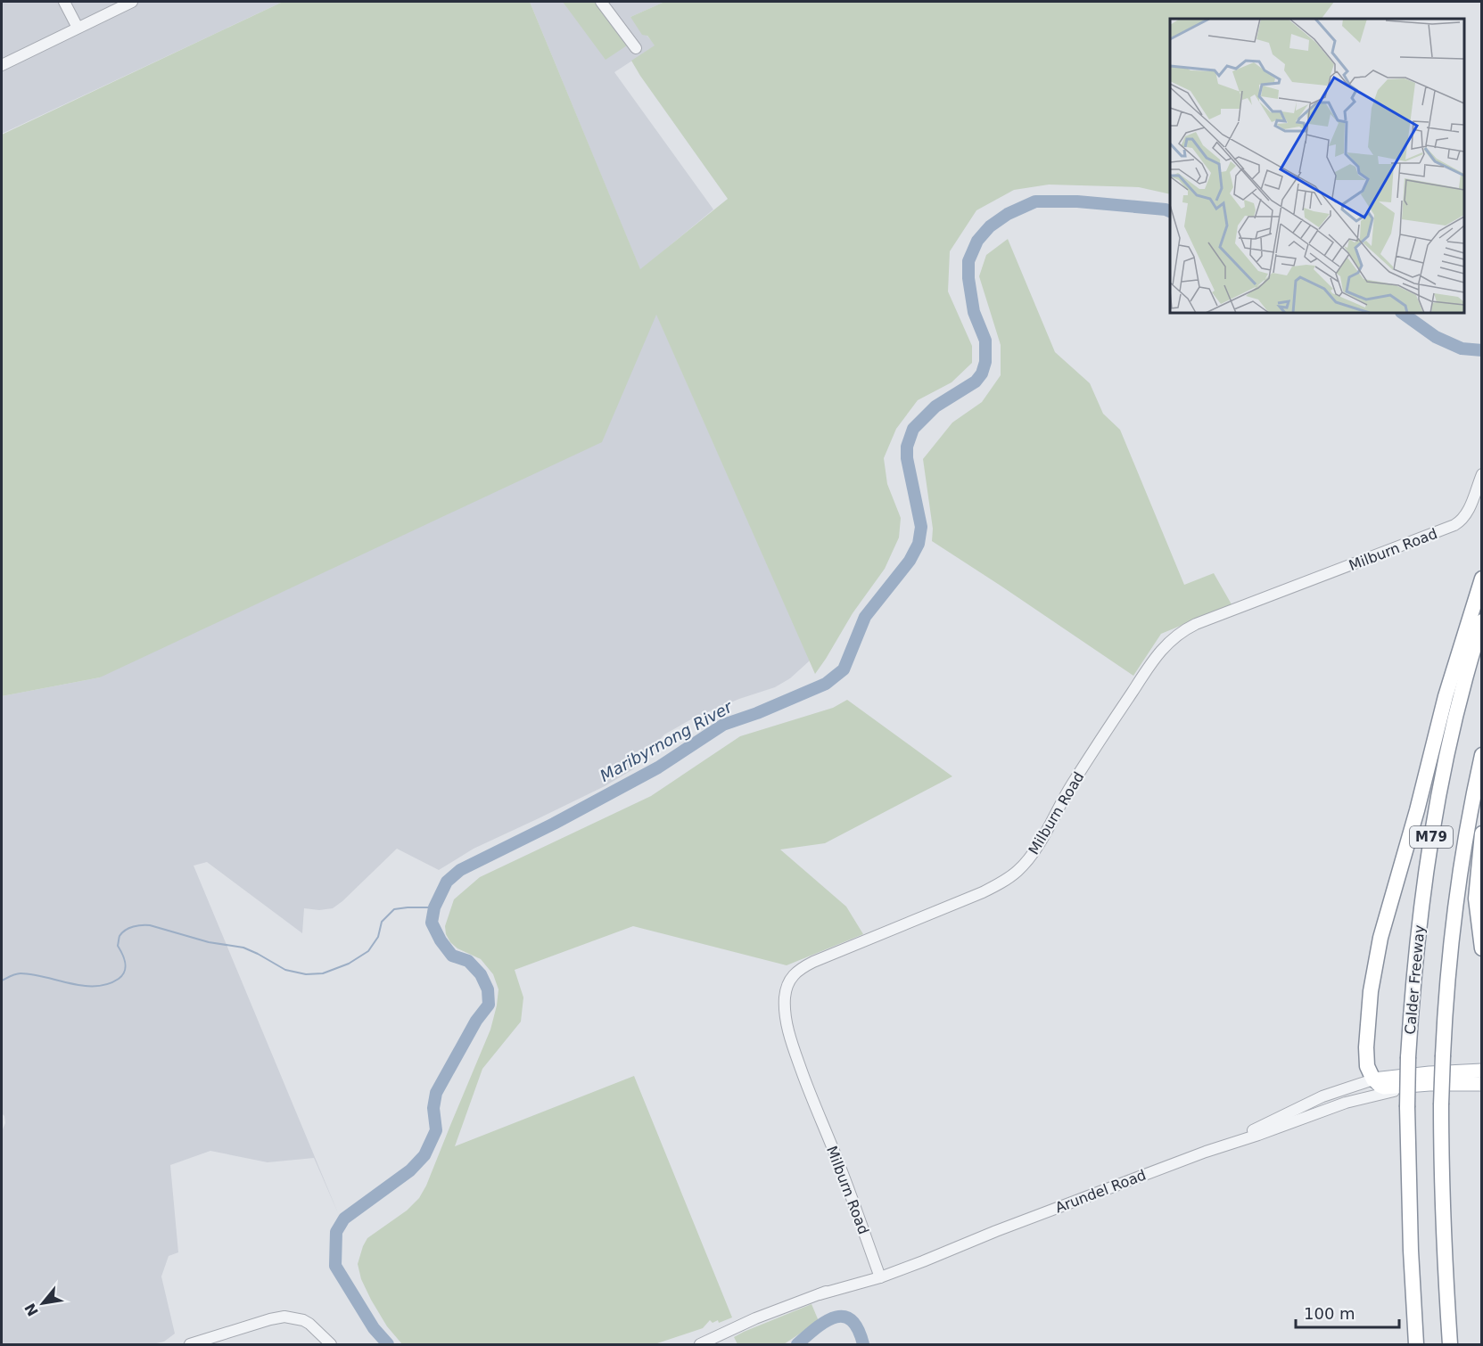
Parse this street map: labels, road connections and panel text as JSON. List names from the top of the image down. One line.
{"streets":{"highway":["M79","Calder Freeway"],"street":["Milburn Road","Arundel Road"]},"crossings":[["Milburn Road","Arundel Road"]],"water":["Maribyrnong River"],"scale_bar":"100 m","north":"bottom left"}
